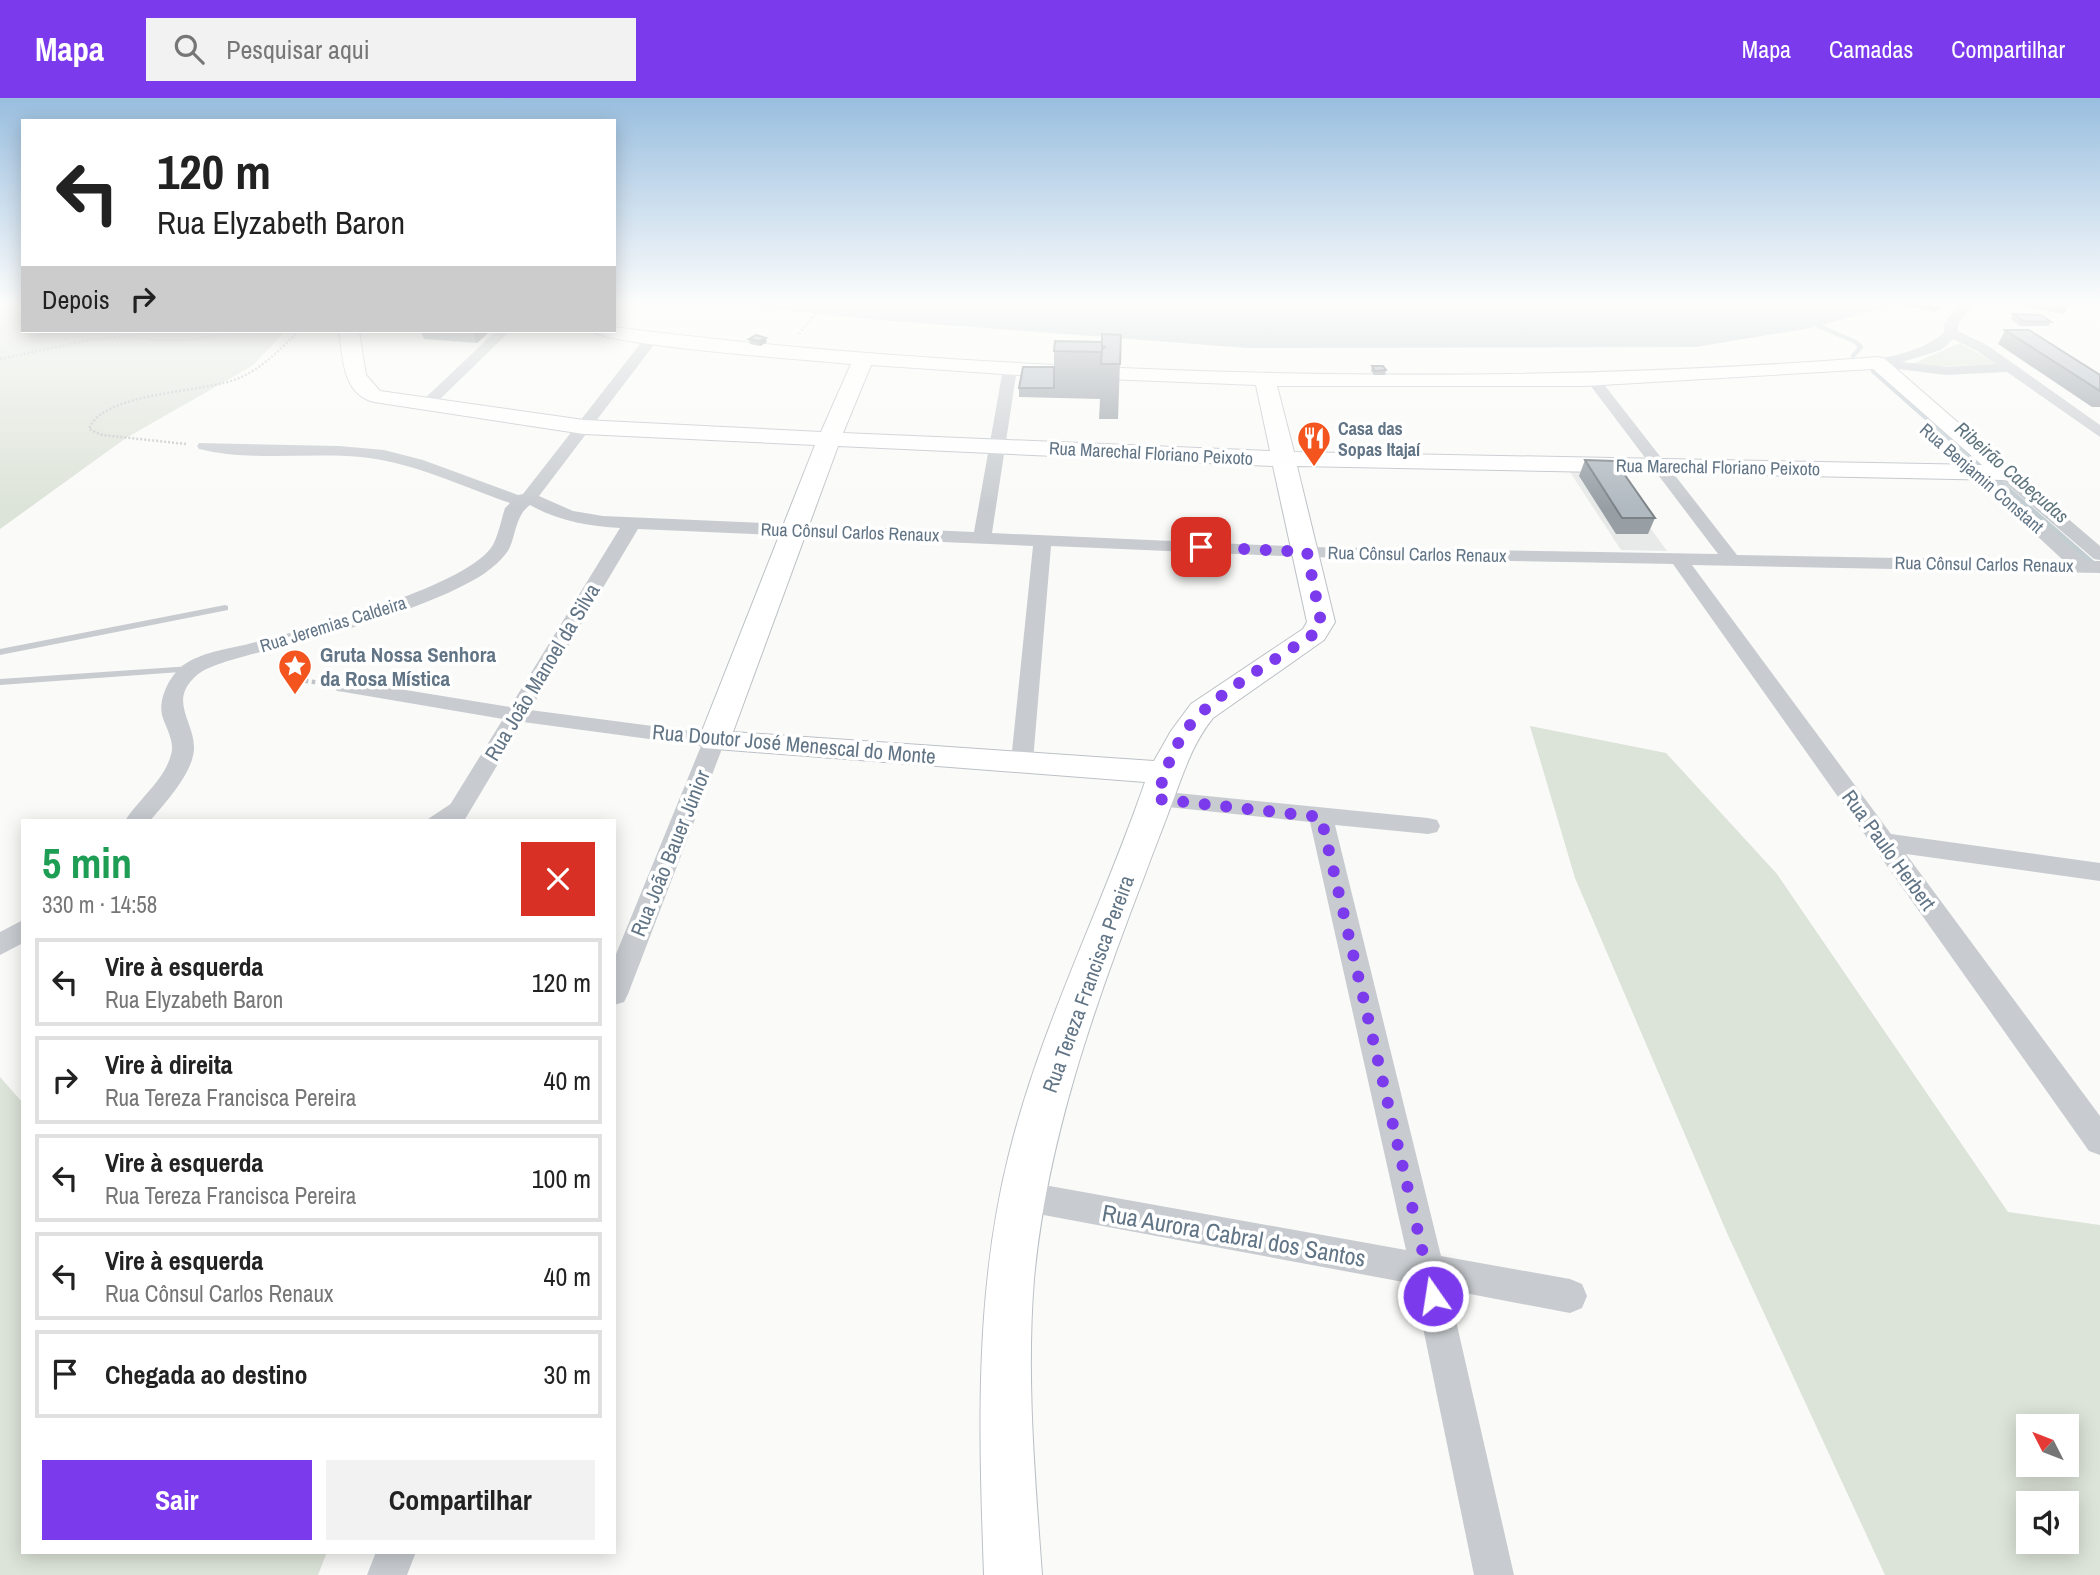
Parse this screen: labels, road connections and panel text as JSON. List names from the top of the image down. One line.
{"streets":{"street":["Rua Marechal Floriano Peixoto","Rua Benjamin Constant","Rua Cônsul Carlos Renaux","Rua Jeremias Caldeira","Rua João Manoel da Silva","Rua Doutor José Menescal do Monte","Rua Paulo Herbert","Rua João Bauer Júnior","Rua Tereza Francisca Pereira","Rua Aurora Cabral dos Santos"]},"crossings":[["Rua Marechal Floriano Peixoto","Rua Benjamin Constant"],["Rua Marechal Floriano Peixoto","Rua Jeremias Caldeira"],["Rua Marechal Floriano Peixoto","Rua João Bauer Júnior"],["Rua Marechal Floriano Peixoto","Rua Tereza Francisca Pereira"],["Rua Benjamin Constant","Rua Cônsul Carlos Renaux"],["Rua Cônsul Carlos Renaux","Rua Jeremias Caldeira"],["Rua Cônsul Carlos Renaux","Rua João Manoel da Silva"],["Rua Cônsul Carlos Renaux","Rua Paulo Herbert"],["Rua Cônsul Carlos Renaux","Rua João Bauer Júnior"],["Rua Cônsul Carlos Renaux","Rua Tereza Francisca Pereira"],["Rua João Manoel da Silva","Rua Doutor José Menescal do Monte"],["Rua Doutor José Menescal do Monte","Rua João Bauer Júnior"],["Rua Doutor José Menescal do Monte","Rua Tereza Francisca Pereira"],["Rua Tereza Francisca Pereira","Rua Aurora Cabral dos Santos"]],"water":["Ribeirão Cabeçudas"],"places":{"restaurant":["Casa das Sopas Itajaí"],"place":["Gruta Nossa Senhora da Rosa Mística"]},"north":"top left","page":{"header":"Mapa","search":"Pesquisar aqui","nav":["Mapa","Camadas","Compartilhar"],"turn":["120 m","Rua Elyzabeth Baron"],"then":"Depois","heading":["5 min","330 m · 14:58"],"list":[{"name":"Vire à esquerda","note":"Rua Elyzabeth Baron","value":"120 m"},{"name":"Vire à direita","note":"Rua Tereza Francisca Pereira","value":"40 m"},{"name":"Vire à esquerda","note":"Rua Tereza Francisca Pereira","value":"100 m"},{"name":"Vire à esquerda","note":"Rua Cônsul Carlos Renaux","value":"40 m"},{"name":"Chegada ao destino","value":"30 m"}],"buttons":["Sair","Compartilhar"]}}
